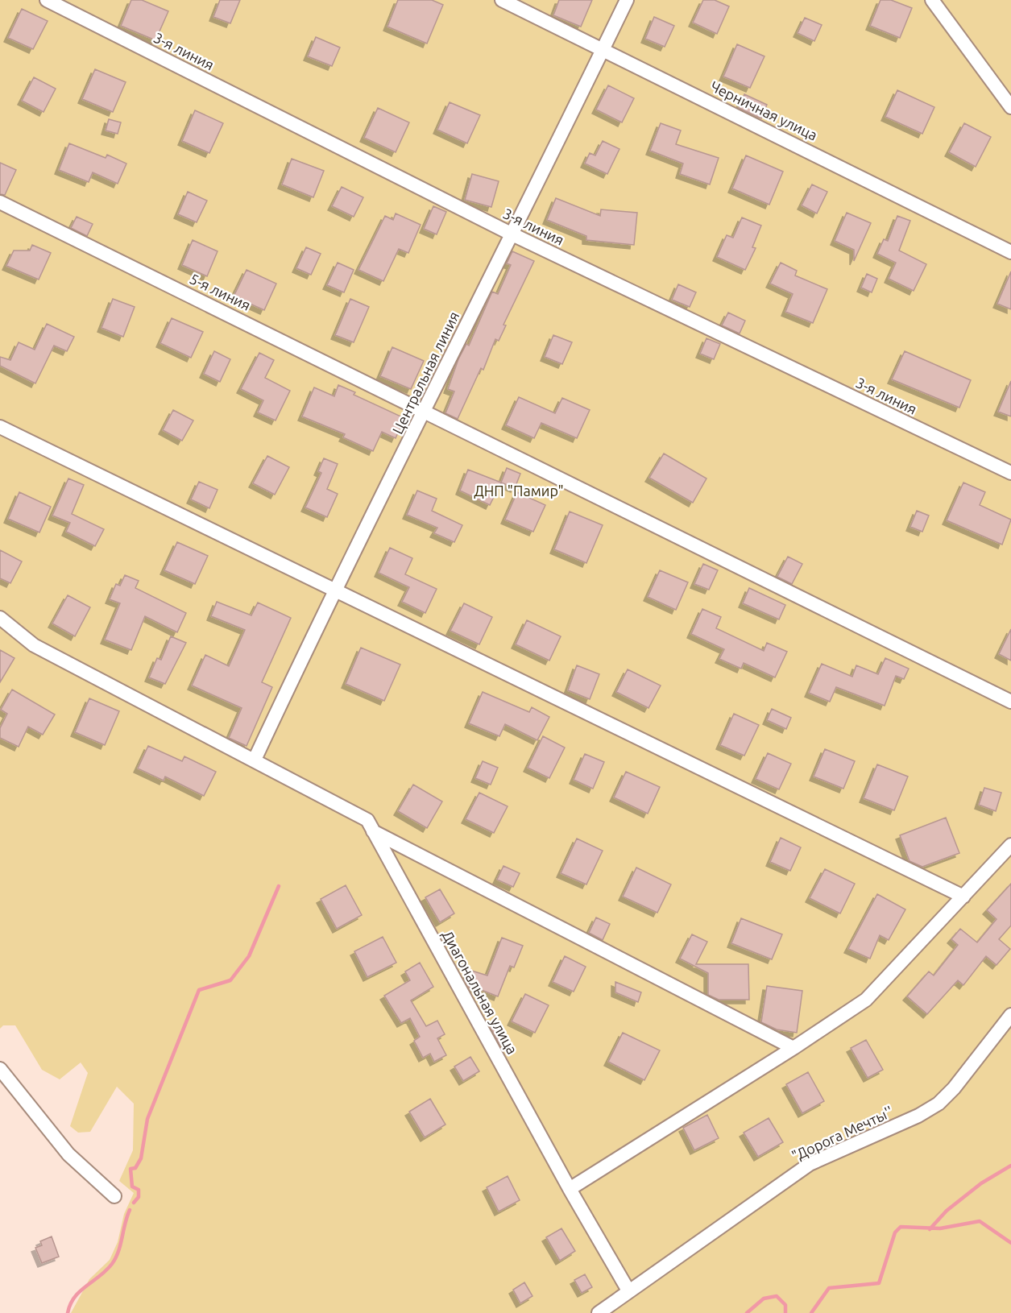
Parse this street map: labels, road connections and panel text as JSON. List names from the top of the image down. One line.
{"streets":{"street":["3-я линия","Черничная улица","5-я линия","Центральная линия","Диагональная улица","\"Дорога Мечты''"]},"crossings":[["3-я линия","Центральная линия"],["Черничная улица","Центральная линия"],["5-я линия","Центральная линия"],["Центральная линия","Диагональная улица"],["Диагональная улица","\"Дорога Мечты''"]],"parks":["ДНП \"Памир\""]}
